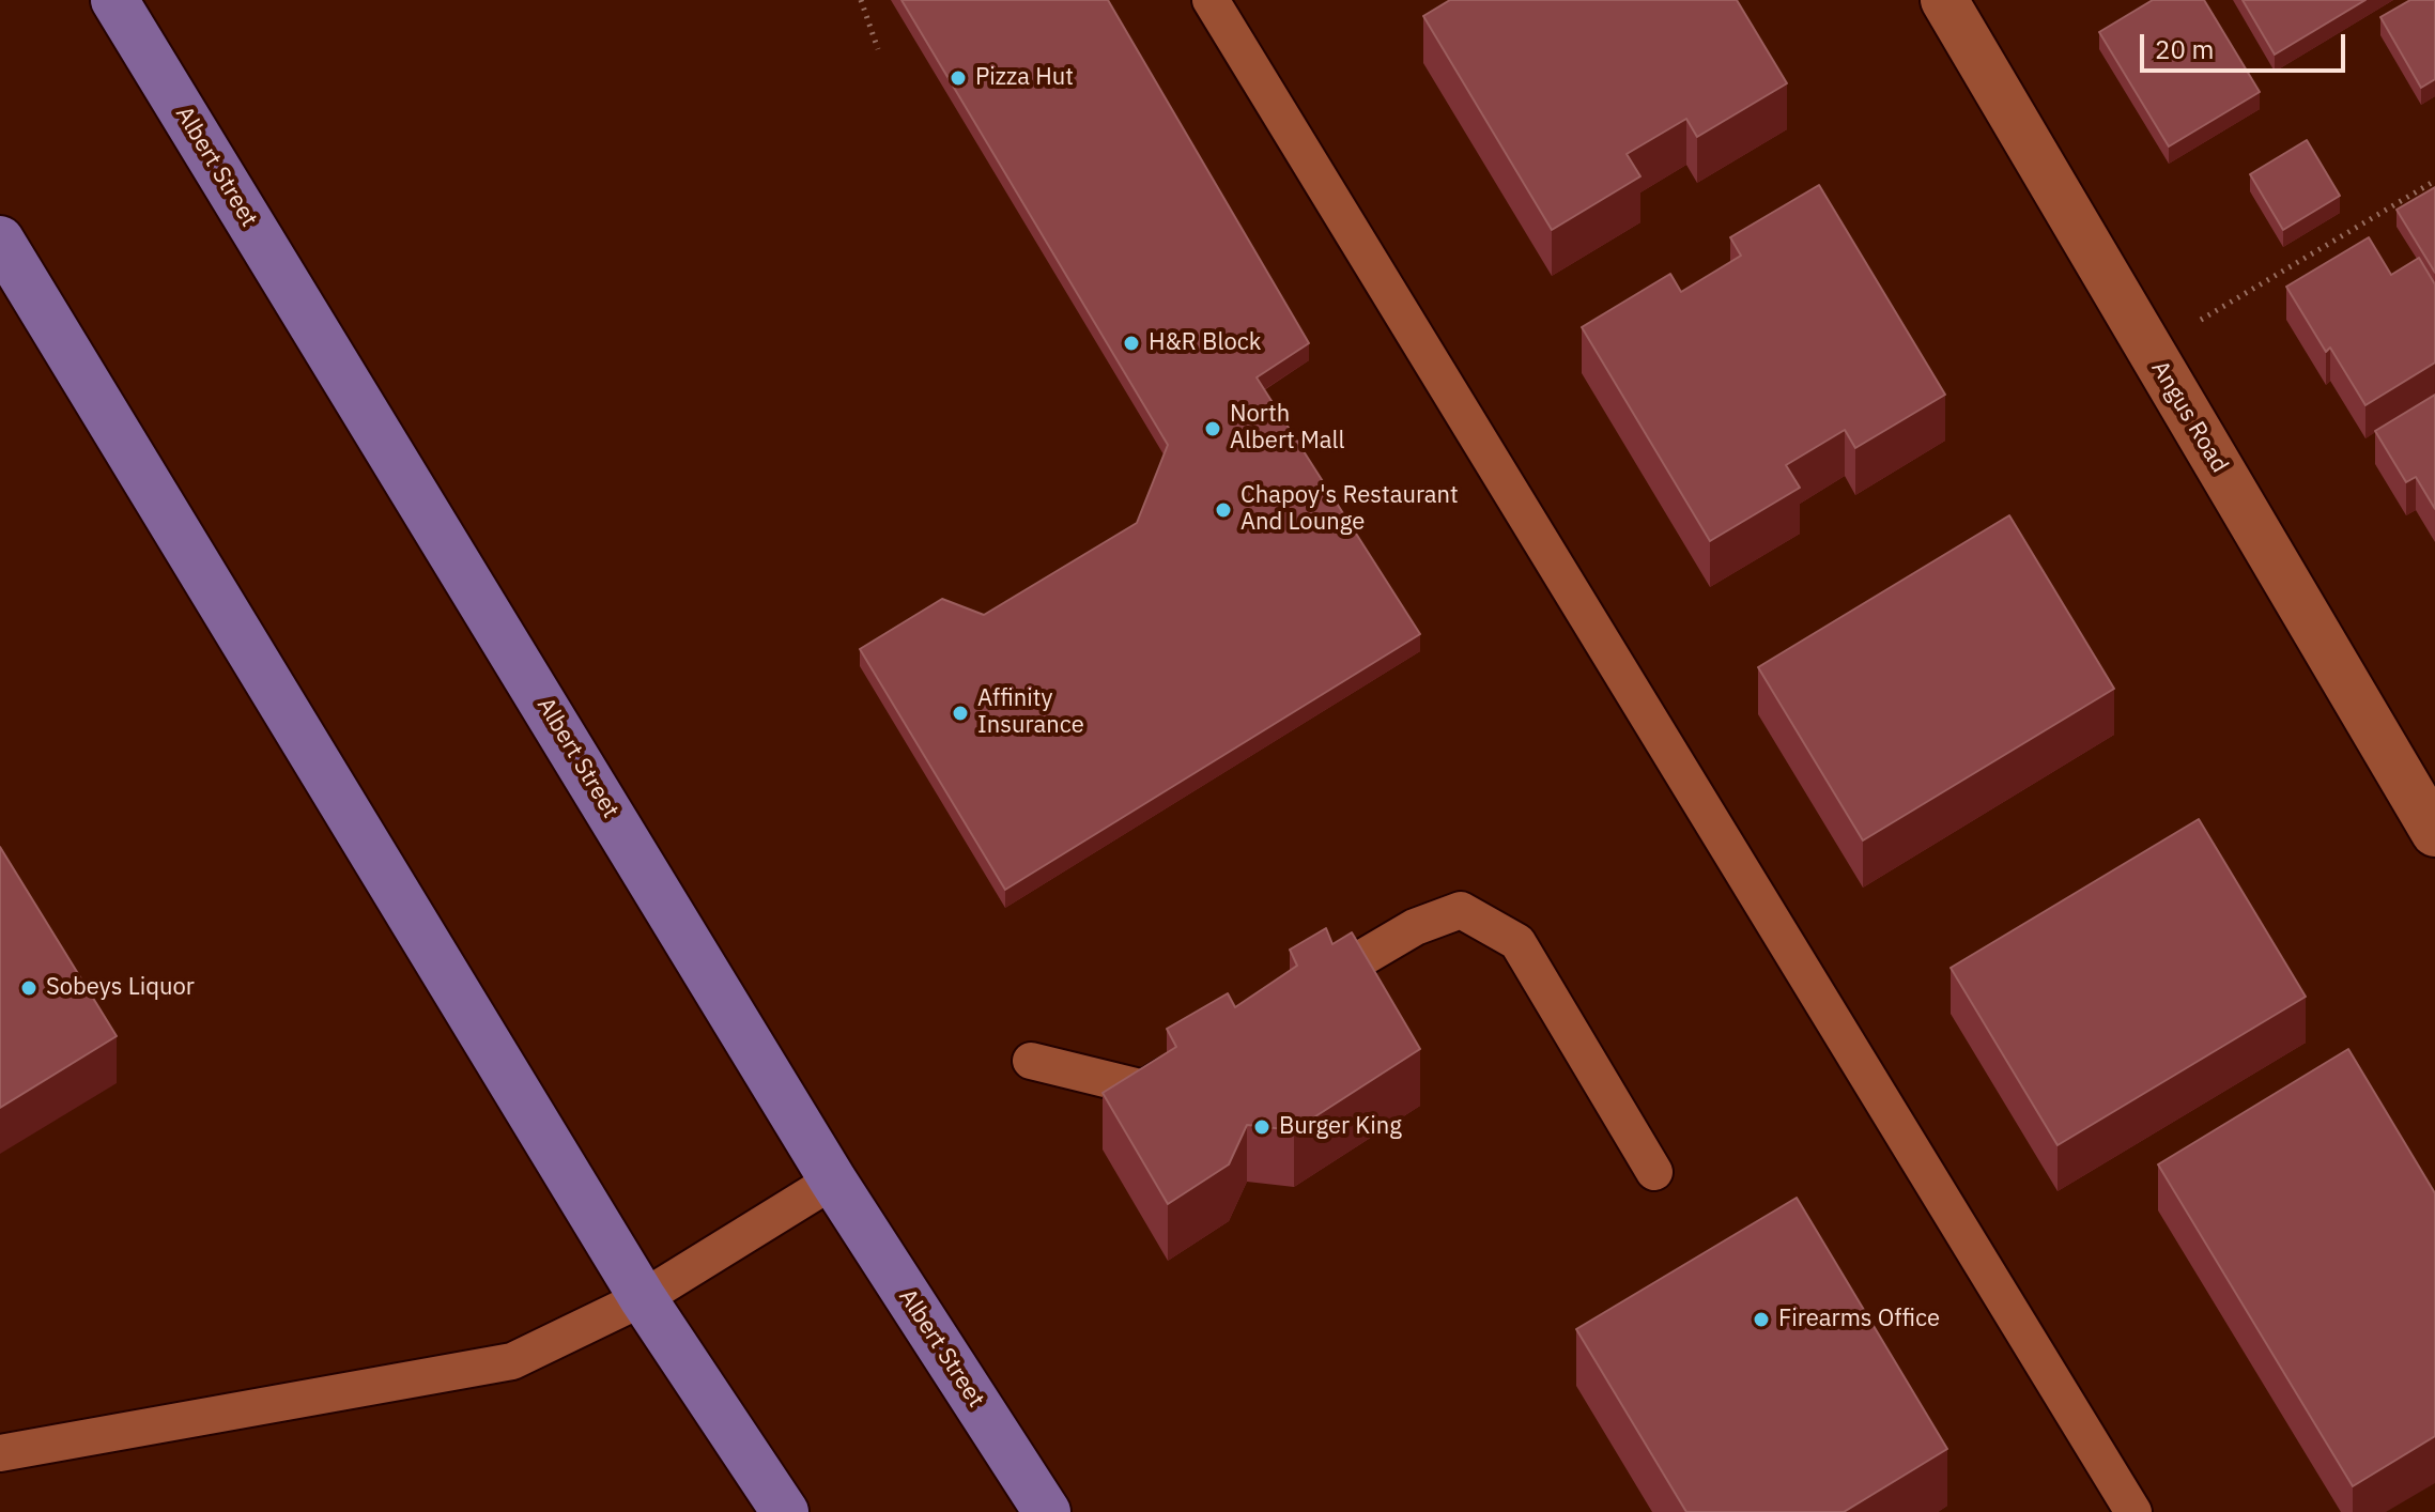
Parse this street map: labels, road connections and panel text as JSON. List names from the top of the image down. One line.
{"streets":{"main road":["Albert Street"],"street":["Angus Road"]},"places":["Pizza Hut","H&R Block","North Albert Mall","Chapoy's Restaurant And Lounge","Affinity Insurance","Sobeys Liquor","Burger King","Firearms Office"],"scale_bar":"20 m"}
